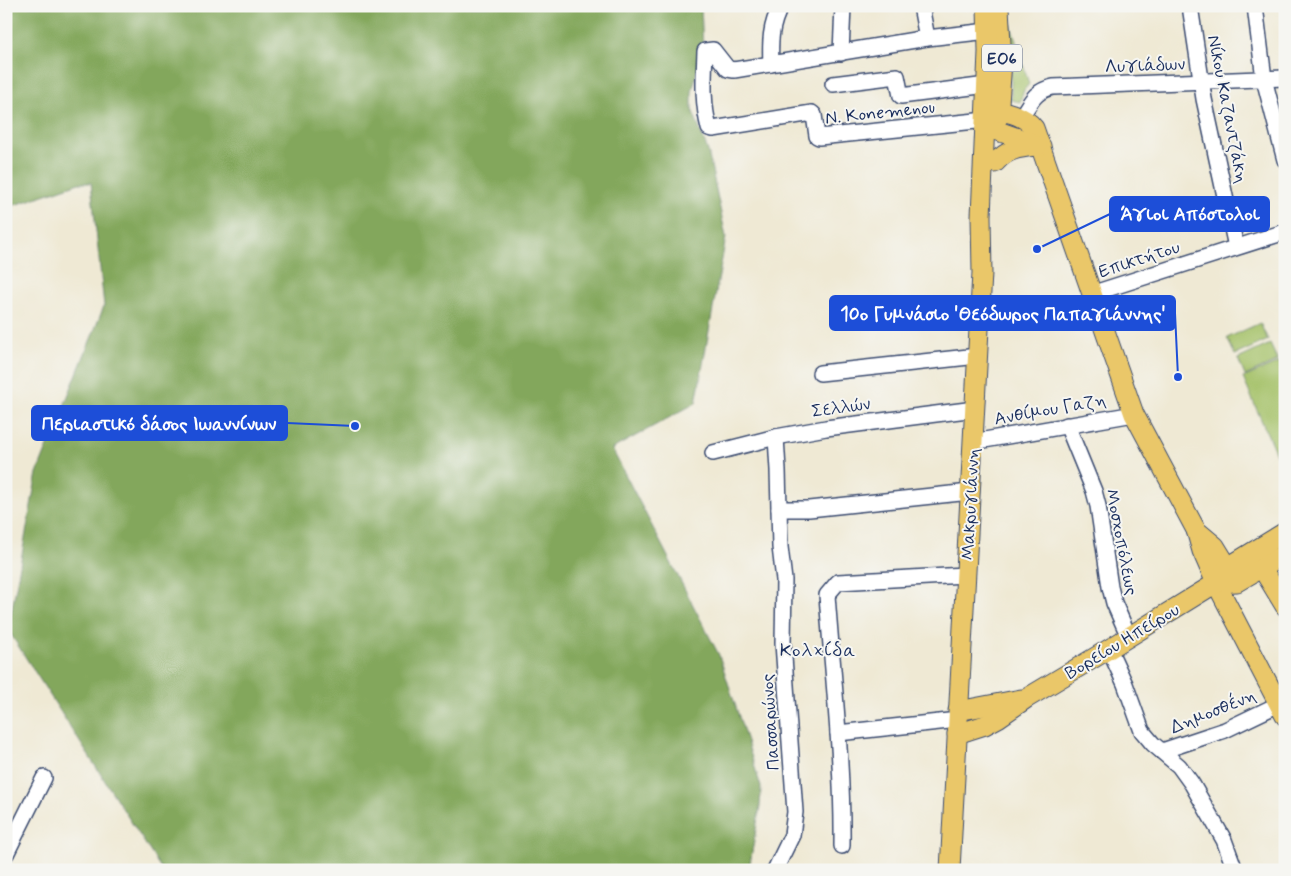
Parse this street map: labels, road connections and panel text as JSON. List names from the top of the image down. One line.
{"streets":{"main road":["ΕΟ6","Μακρυγιάννη","Βορείου Ηπείρου"],"street":["Λυγιάδων","Νίκου Καζαντζάκη","N. Konemenou","Επικτήτου","Σελλών","Ανθίμου Γαζη","Μοσχοπόλεως","Δημοσθένη","Πασσαρώνος"]},"crossings":[["Λυγιάδων","Νίκου Καζαντζάκη"],["Νίκου Καζαντζάκη","Επικτήτου"],["N. Konemenou","Μακρυγιάννη"],["Σελλών","Μακρυγιάννη"],["Σελλών","Πασσαρώνος"],["Ανθίμου Γαζη","Μακρυγιάννη"],["Ανθίμου Γαζη","Μοσχοπόλεως"],["Μακρυγιάννη","Βορείου Ηπείρου"],["Μοσχοπόλεως","Βορείου Ηπείρου"]],"districts":["Κολχίδα"],"places":["Άγιοι Απόστολοι","10ο Γυμνάσιο 'Θεόδωρος Παπαγιάννης'","Περιαστικό δάσος Ιωαννίνων"]}
